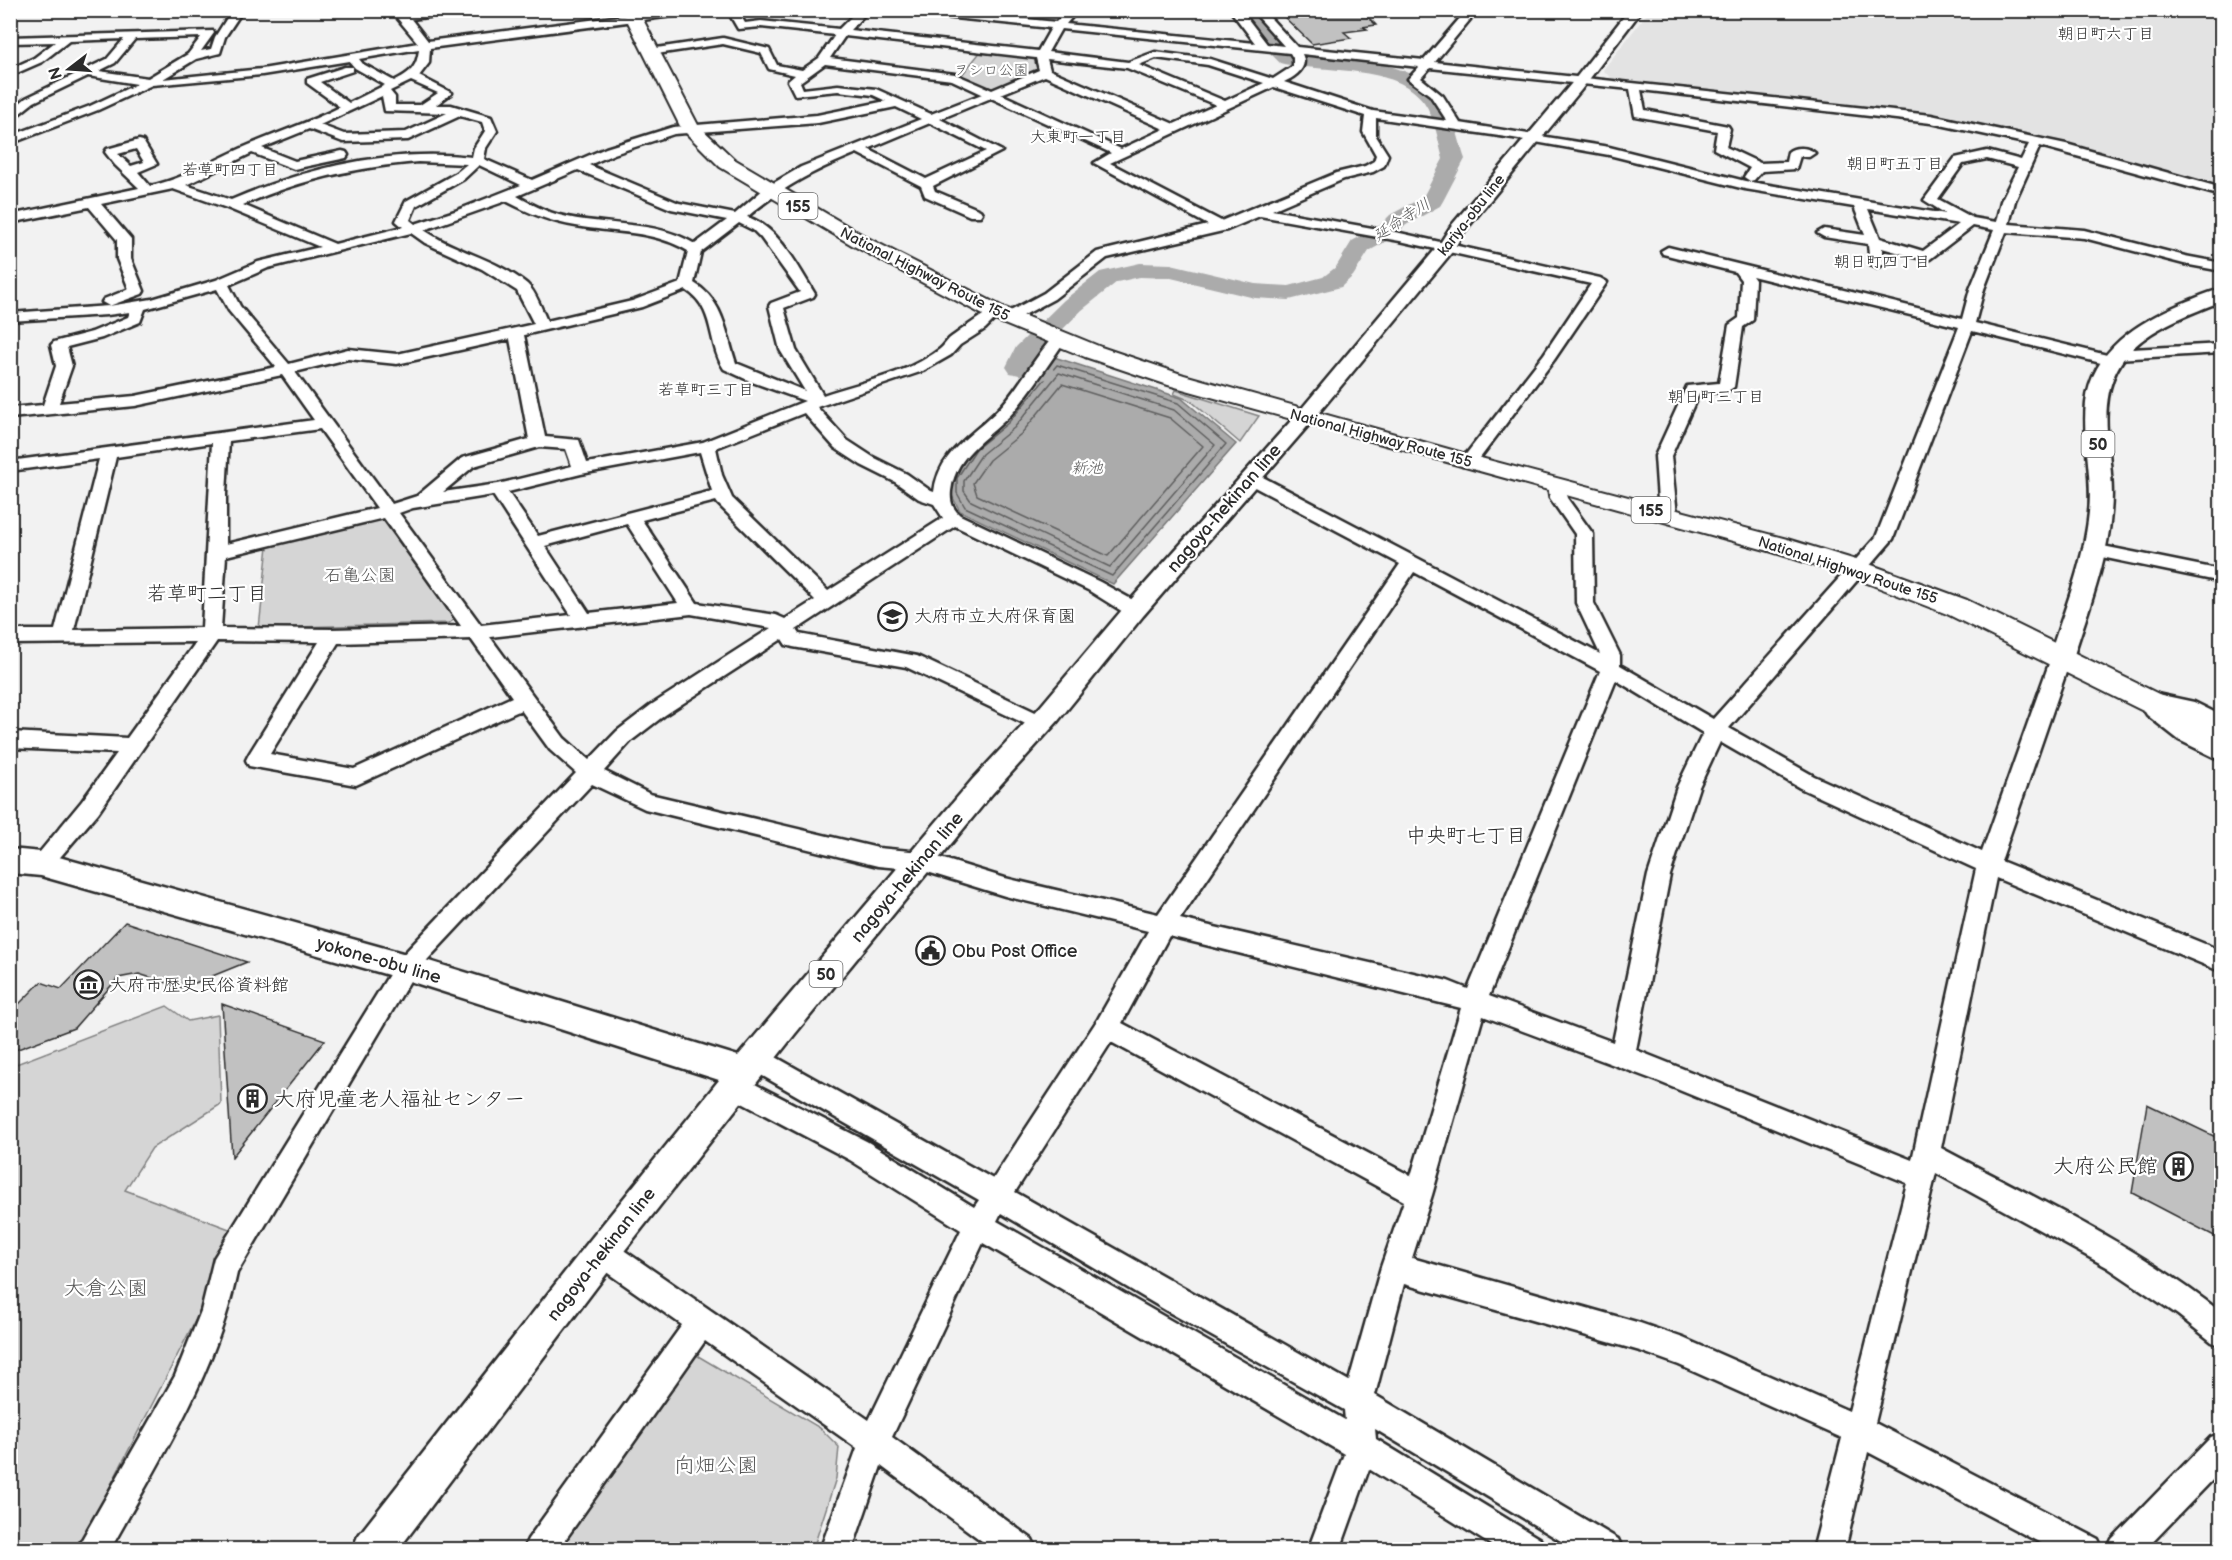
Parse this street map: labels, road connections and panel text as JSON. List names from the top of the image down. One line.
{"streets":{"highway":["155","National Highway Route 155"],"main road":["kariya-obu line","50","nagoya-hekinan line","yokone-obu line"]},"crossings":[["kariya-obu line","National Highway Route 155"],["kariya-obu line","nagoya-hekinan line"],["National Highway Route 155","50"],["National Highway Route 155","nagoya-hekinan line"],["nagoya-hekinan line","yokone-obu line"]],"districts":["朝日町六丁目","大東町一丁目","朝日町五丁目","若草町四丁目","朝日町四丁目","若草町三丁目","朝日町三丁目","若草町二丁目","中央町七丁目"],"water":["延命寺川","新池"],"parks":["ヲシロ公園","石亀公園","大倉公園","向畑公園"],"places":{"school or university":["大府市立大府保育園"],"public building":["Obu Post Office"],"museum":["大府市歴史民俗資料館"],"building":["大府児童老人福祉センター","大府公民館"]},"north":"left"}
